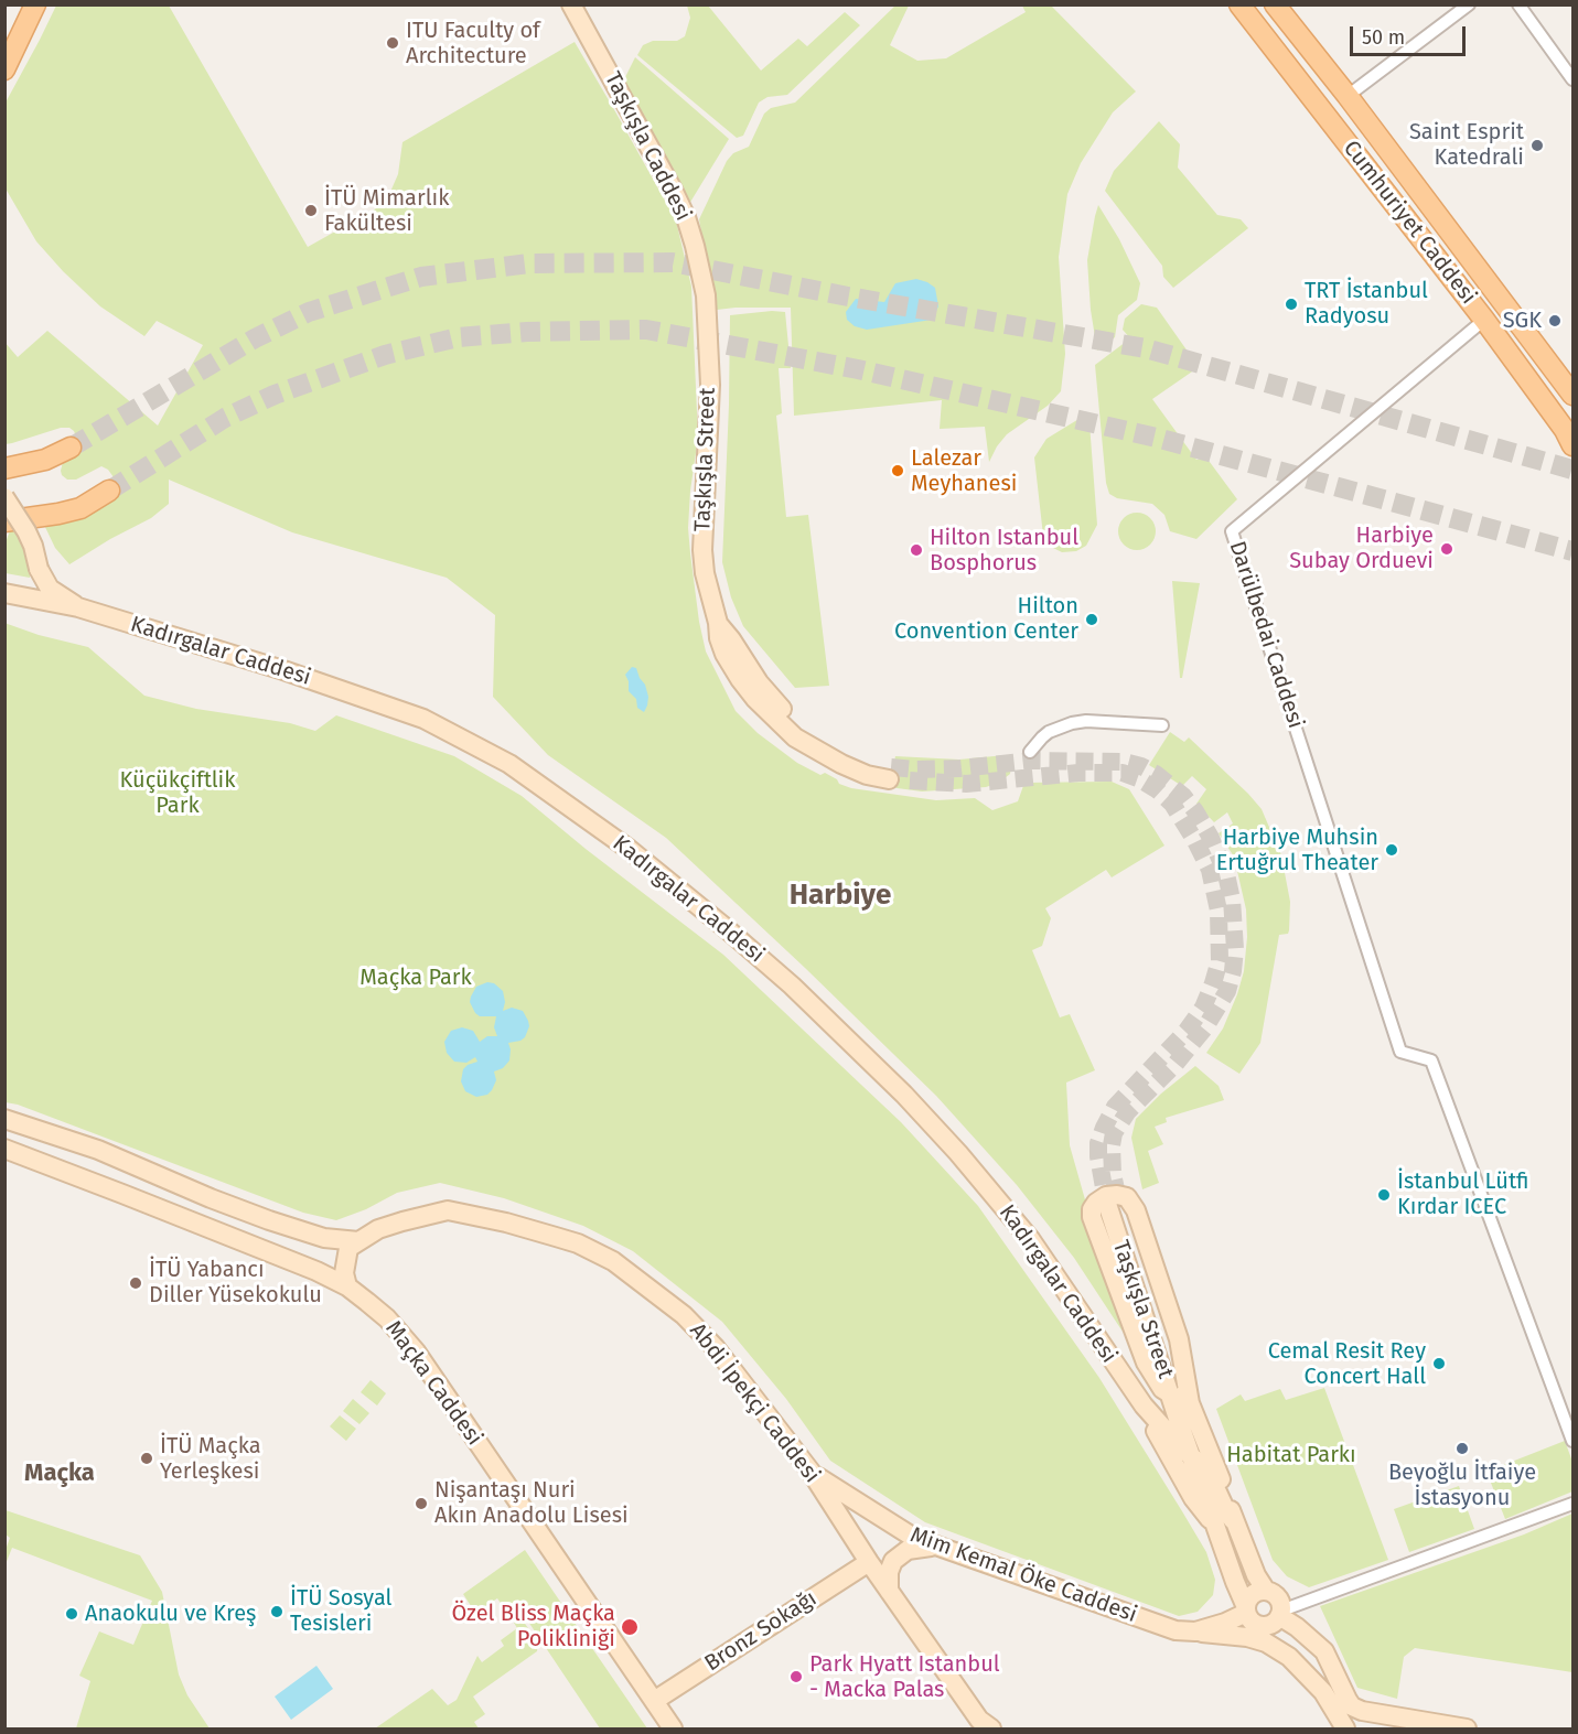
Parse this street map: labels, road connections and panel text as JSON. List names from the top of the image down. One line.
{"streets":{"main road":["Taşkışla Caddesi","Cumhuriyet Caddesi","Taşkışla Street","Kadırgalar Caddesi","Maçka Caddesi","Abdi İpekçi Caddesi","Mim Kemal Öke Caddesi","Bronz Sokağı"],"street":["Darülbedai Caddesi"]},"crossings":[["Cumhuriyet Caddesi","Darülbedai Caddesi"],["Taşkışla Street","Kadırgalar Caddesi"],["Maçka Caddesi","Abdi İpekçi Caddesi"],["Maçka Caddesi","Bronz Sokağı"],["Abdi İpekçi Caddesi","Mim Kemal Öke Caddesi"],["Abdi İpekçi Caddesi","Bronz Sokağı"]],"districts":["Harbiye","Maçka"],"parks":["Küçükçiftlik Park","Maçka Park","Habitat Parkı"],"places":["ITU Faculty of Architecture","Saint Esprit Katedrali","İTÜ Mimarlık Fakültesi","TRT İstanbul Radyosu","SGK","Lalezar Meyhanesi","Harbiye Subay Orduevi","Hilton Istanbul Bosphorus","Hilton Convention Center","Harbiye Muhsin Ertuğrul Theater","İstanbul Lütfi Kırdar ICEC","İTÜ Yabancı Diller Yüsekokulu","Cemal Resit Rey Concert Hall","Beyoğlu İtfaiye İstasyonu","İTÜ Maçka Yerleşkesi","Nişantaşı Nuri Akın Anadolu Lisesi","İTÜ Sosyal Tesisleri","Anaokulu ve Kreş","Özel Bliss Maçka Polikliniği","Park Hyatt Istanbul - Macka Palas"],"scale_bar":"50 m"}
